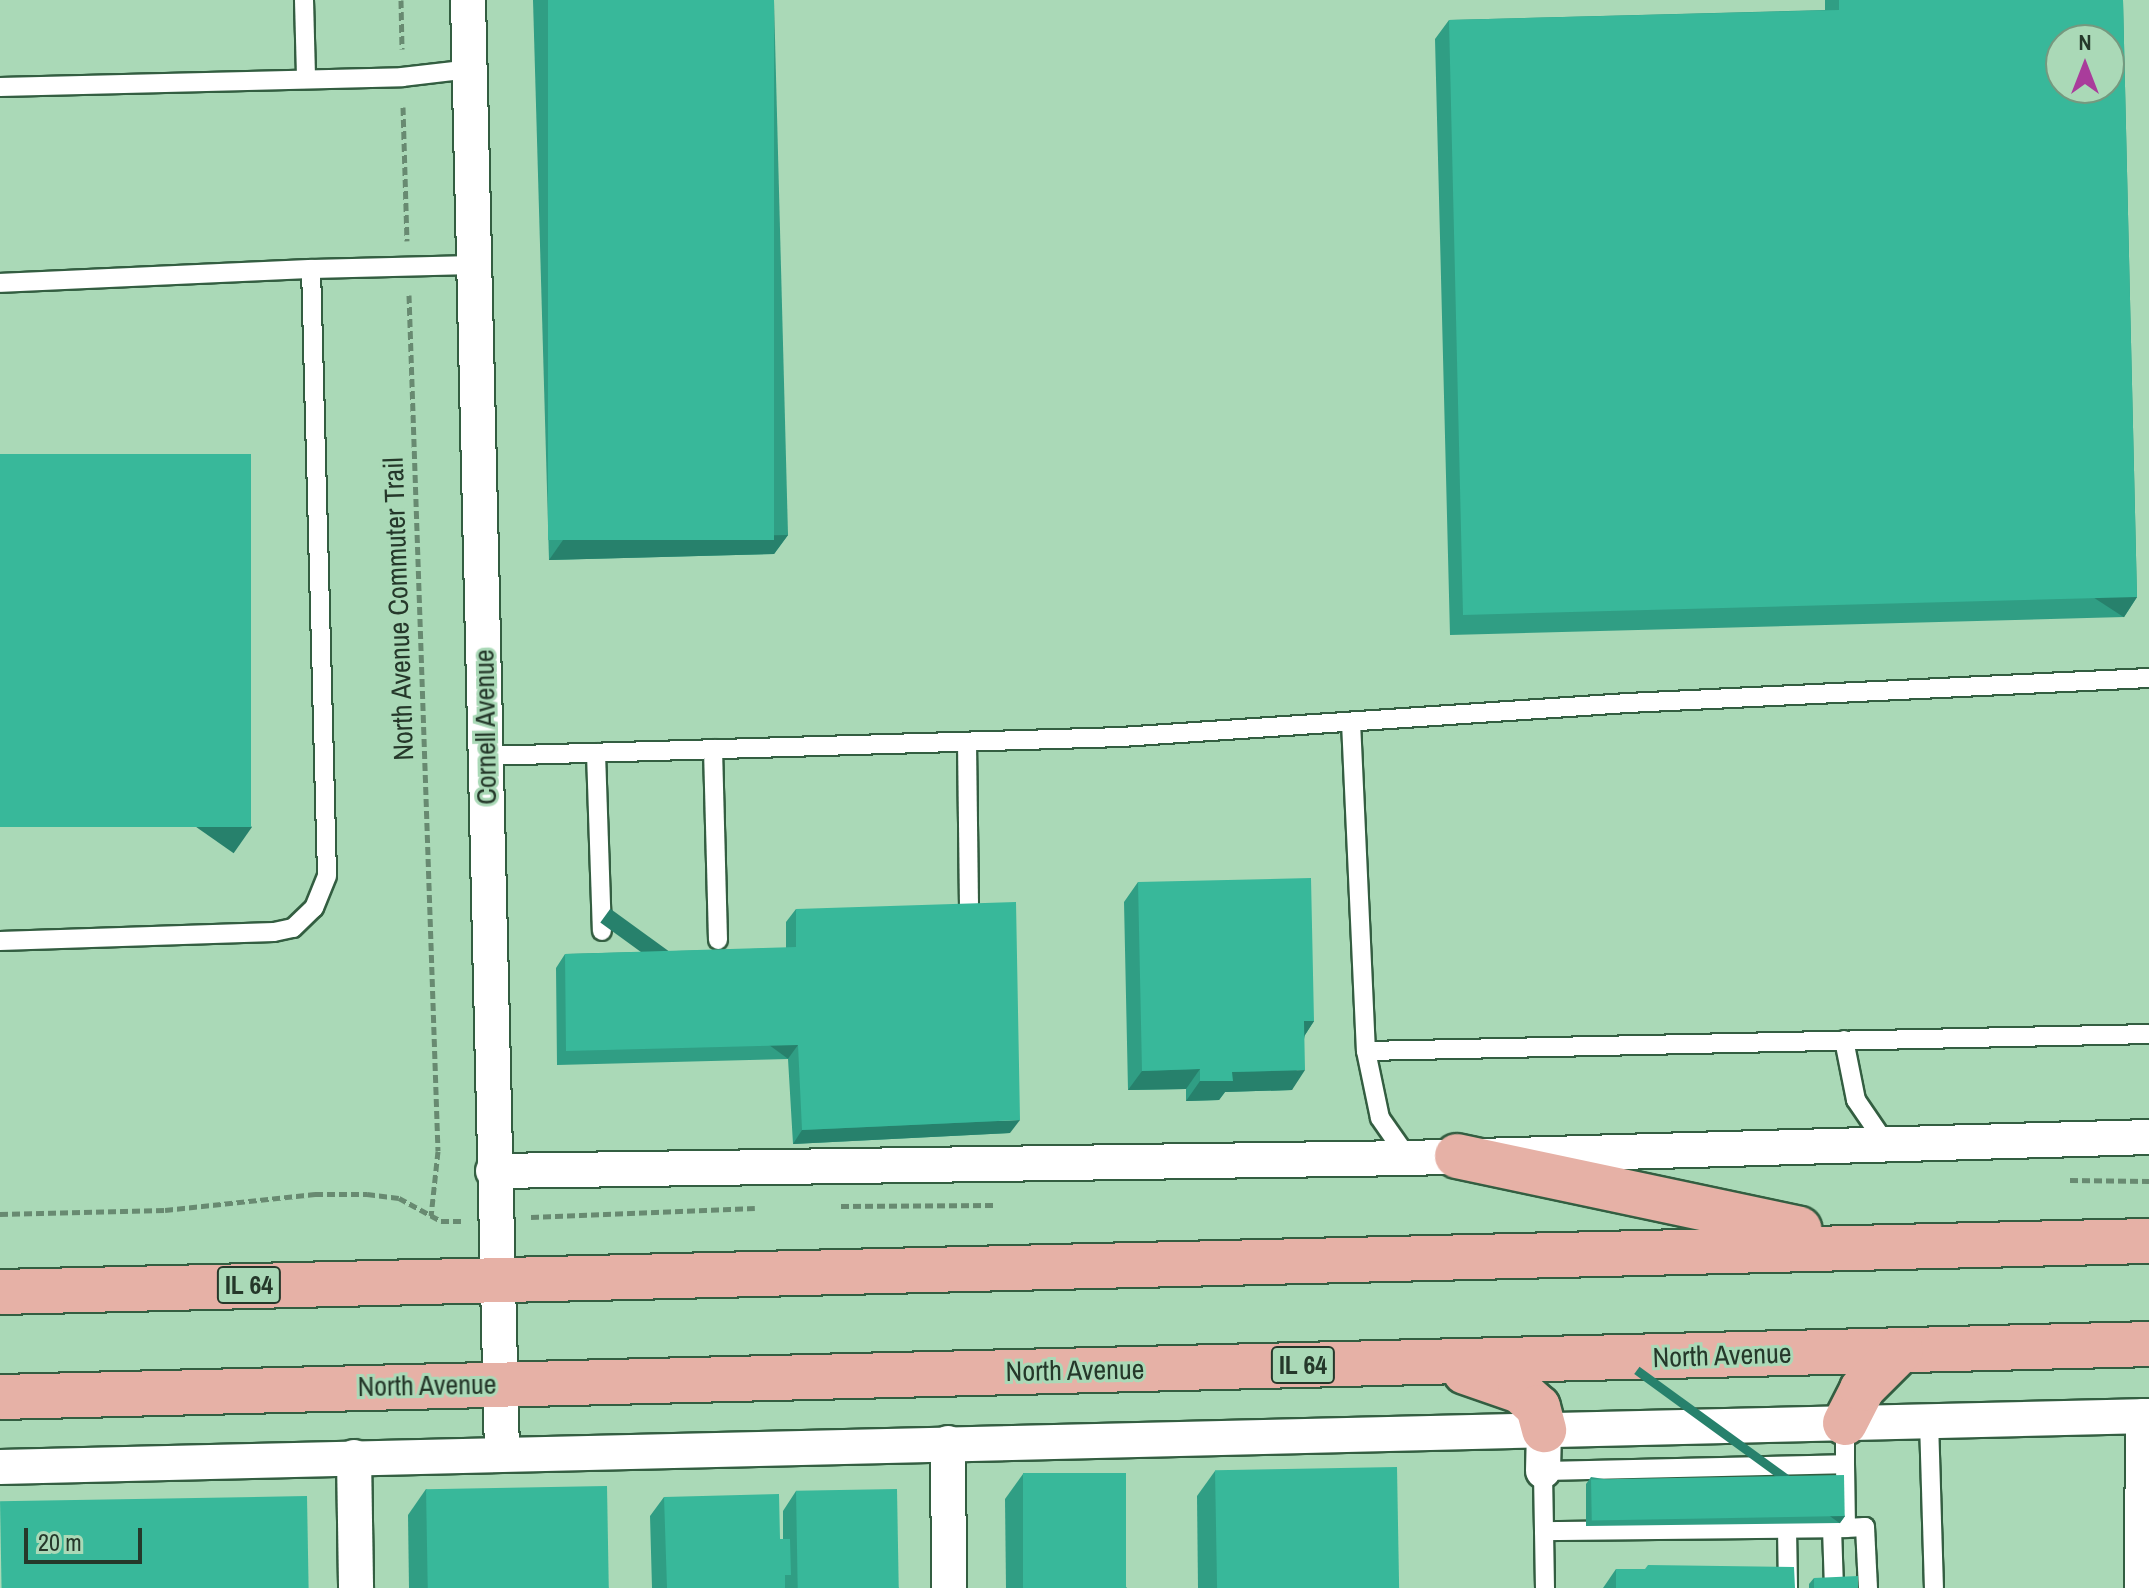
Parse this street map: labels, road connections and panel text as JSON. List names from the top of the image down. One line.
{"streets":{"main road":["IL 64","North Avenue"],"street":["Cornell Avenue"],"path":["North Avenue Commuter Trail"]},"crossings":[["Cornell Avenue","IL 64"],["Cornell Avenue","North Avenue"]],"scale_bar":"20 m","north":"top"}
